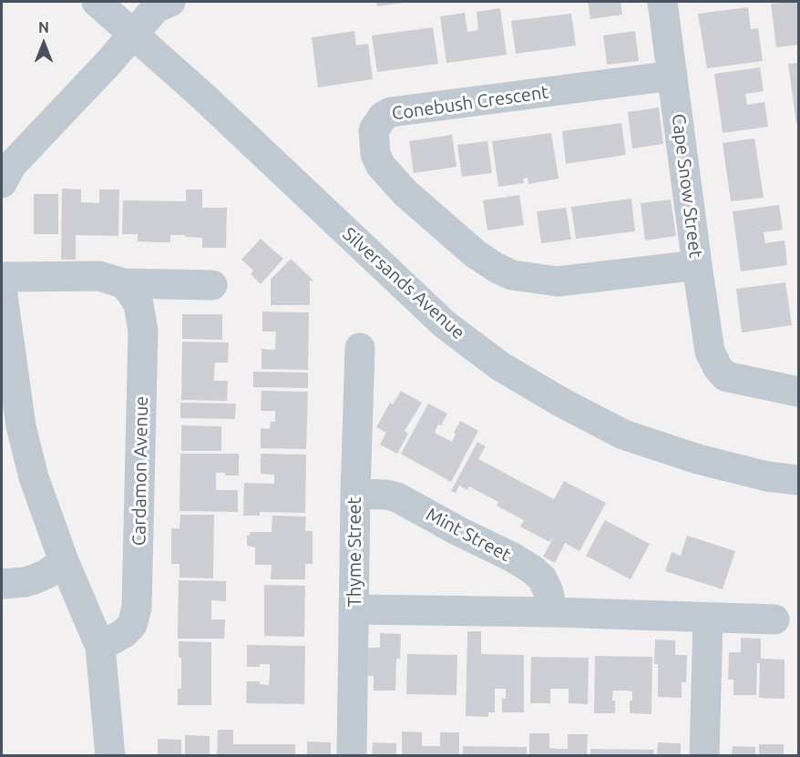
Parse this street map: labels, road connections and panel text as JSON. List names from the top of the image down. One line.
{"streets":{"street":["Conebush Crescent","Cape Snow Street","Silversands Avenue","Cardamon Avenue","Mint Street","Thyme Street"]},"crossings":[["Conebush Crescent","Cape Snow Street"],["Mint Street","Thyme Street"]],"north":"top"}
